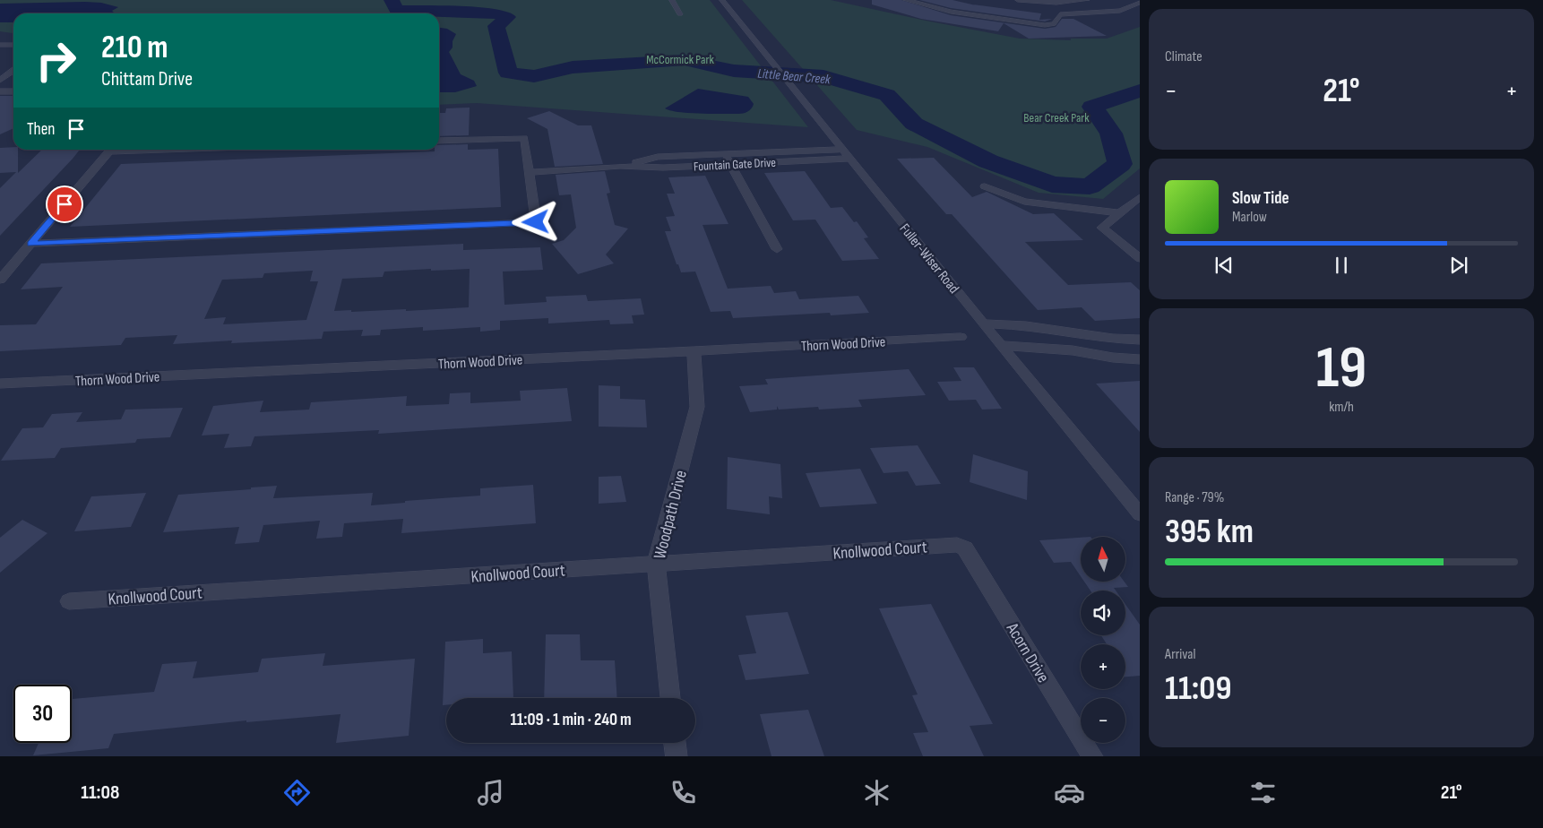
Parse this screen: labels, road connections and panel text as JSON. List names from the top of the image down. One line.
{"streets":{"street":["Fountain Gate Drive","Fuller-Wiser Road","Thorn Wood Drive","Woodpath Drive","Knollwood Court","Acorn Drive"]},"crossings":[["Fountain Gate Drive","Fuller-Wiser Road"],["Thorn Wood Drive","Woodpath Drive"],["Woodpath Drive","Knollwood Court"],["Knollwood Court","Acorn Drive"]],"water":["Little Bear Creek"],"parks":["McCormick Park","Bear Creek Park"],"north":"top","page":{"tile":["Climate",["19","km/h"],["Range · 79%","395 km"],["Arrival","11:09"]],"turn":["210 m","Chittam Drive"],"heat":["−","21°","+"],"then":"Then","song":["Slow Tide","Marlow"],"map_buttons":["+","−"],"limit":"30","trip":"11:09 · 1 min · 240 m","tabs":["11:08","21°"]}}
